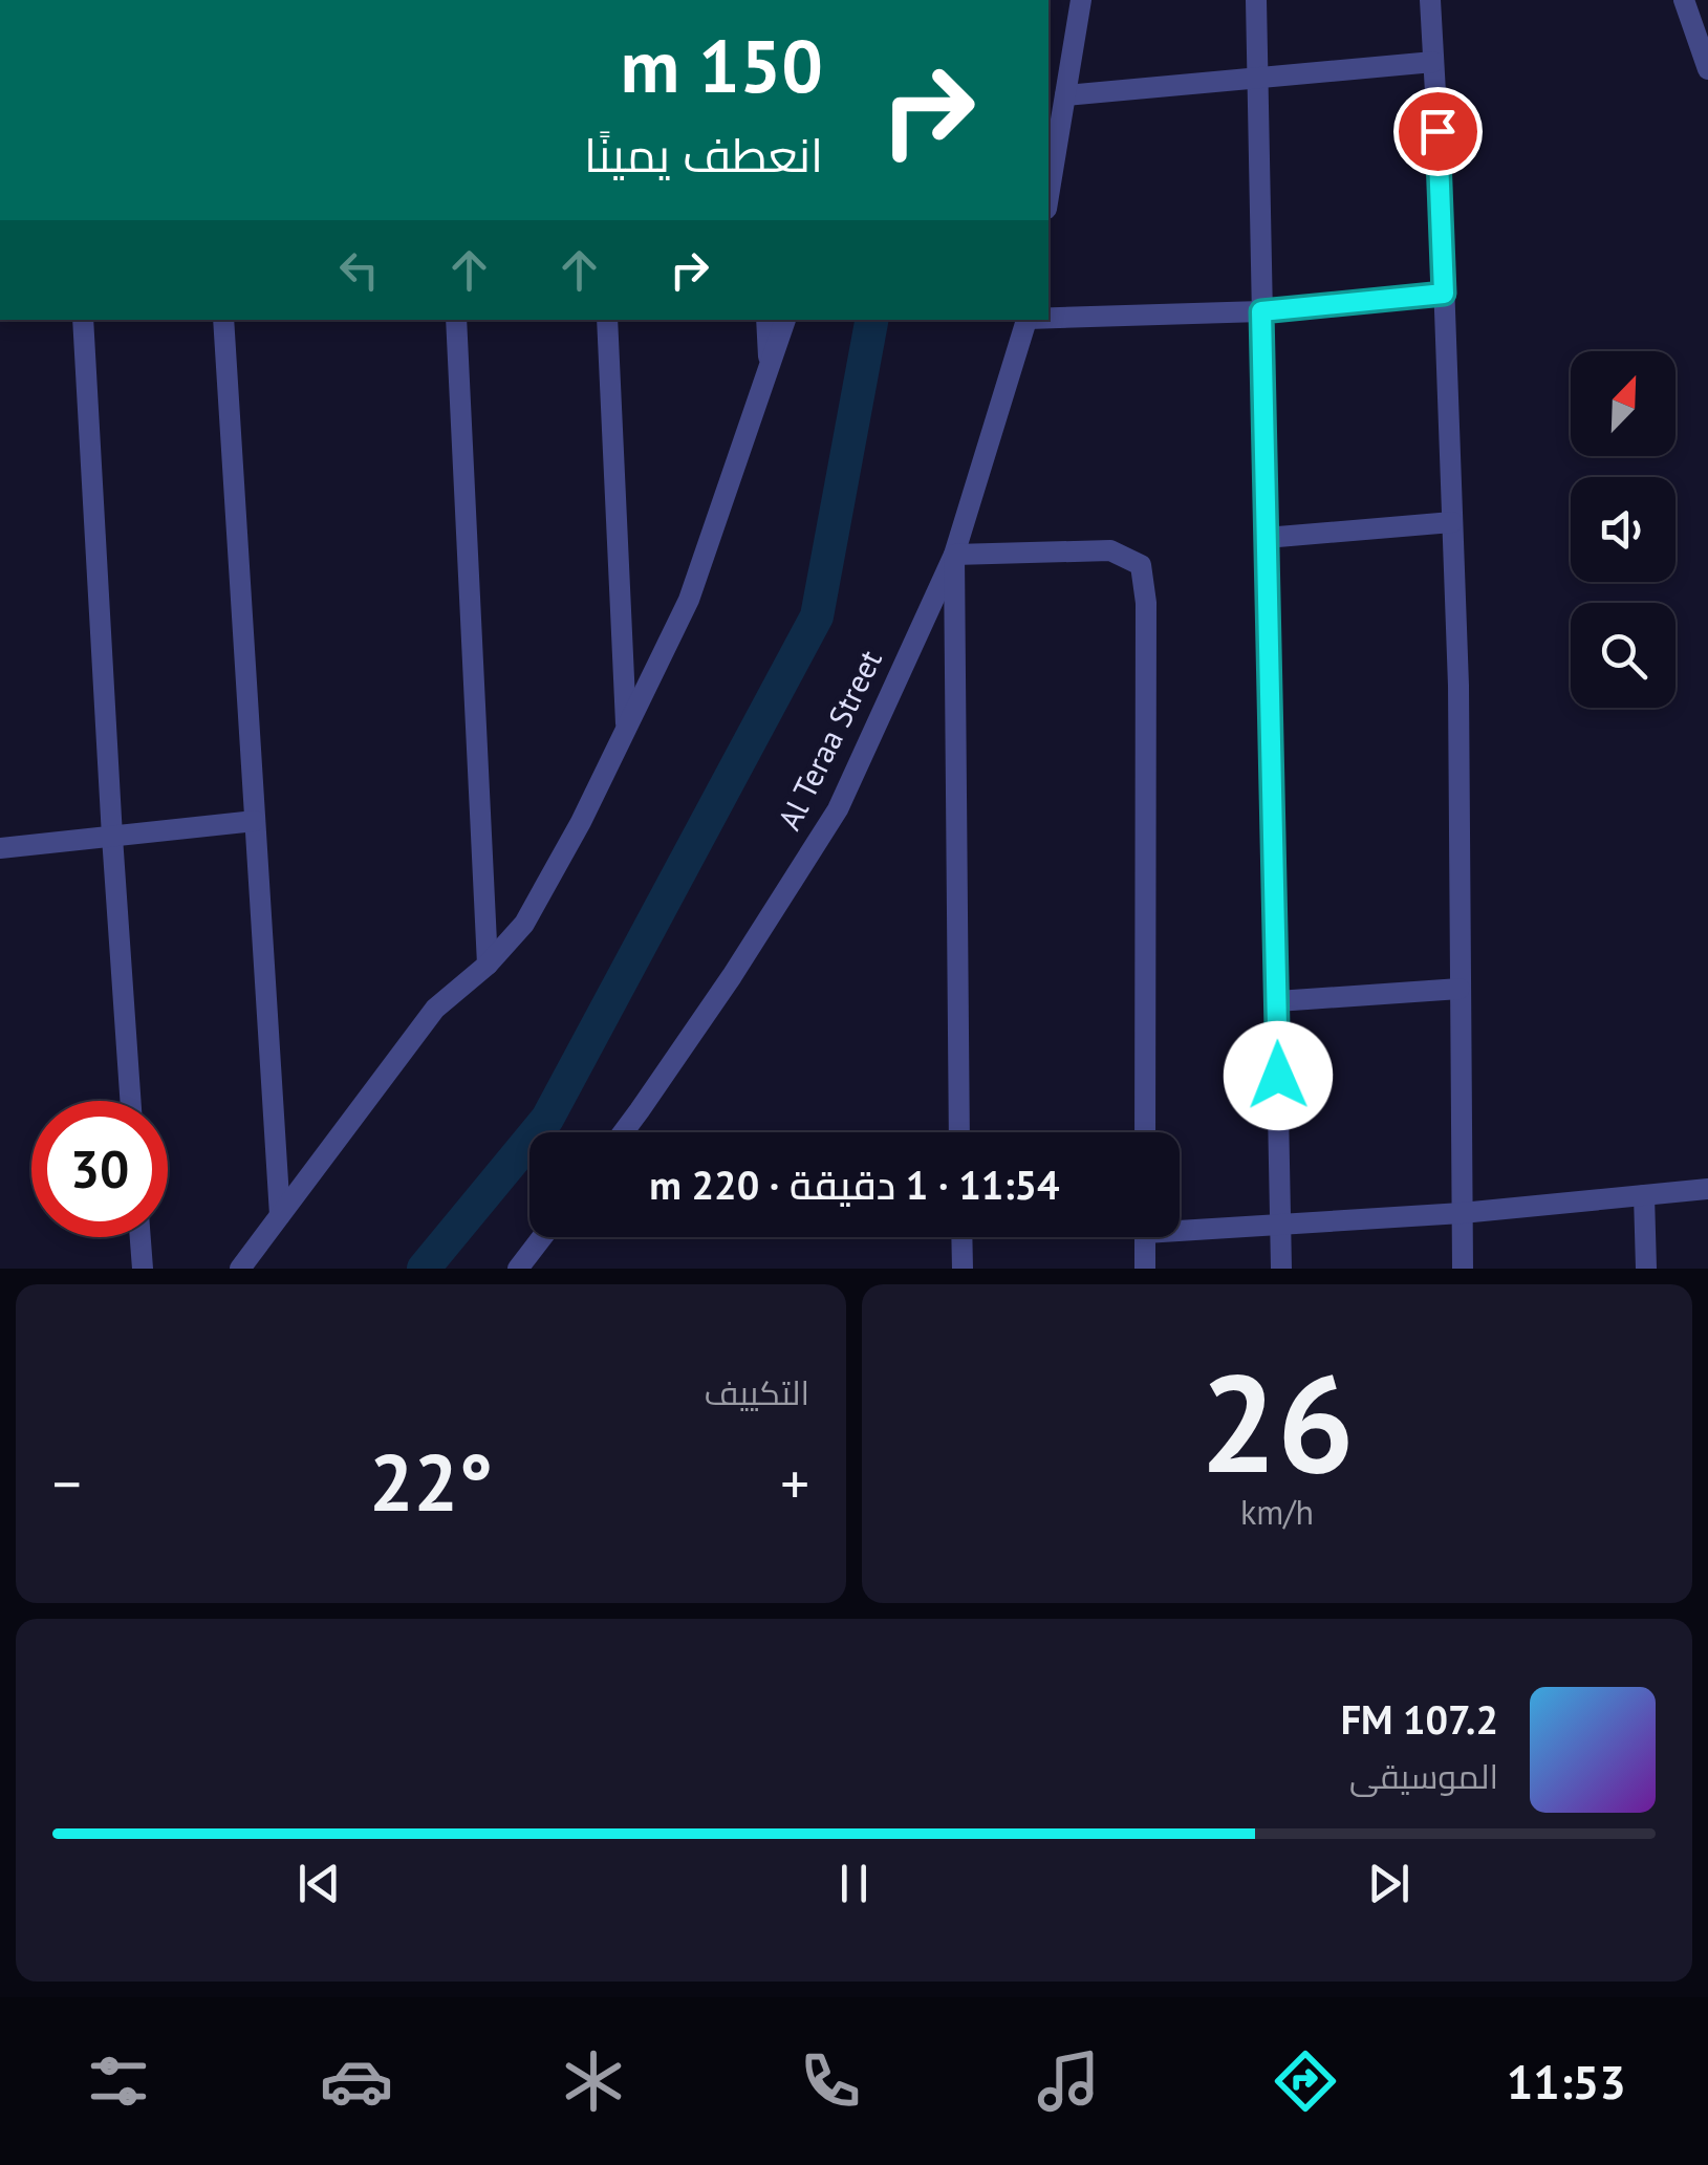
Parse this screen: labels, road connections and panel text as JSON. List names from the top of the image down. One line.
{"streets":{"street":["Al Teraa Street"]},"north":"top right","page":{"turn":["150 m","انعطف يمينًا"],"limit":"30","trip":"11:54 · 1 دقيقة · 220 m","tile":[["26","km/h"],"التكييف"],"heat":["−","22°","+"],"song":["107.2 FM","الموسيقى"],"tabs":"11:53"}}
